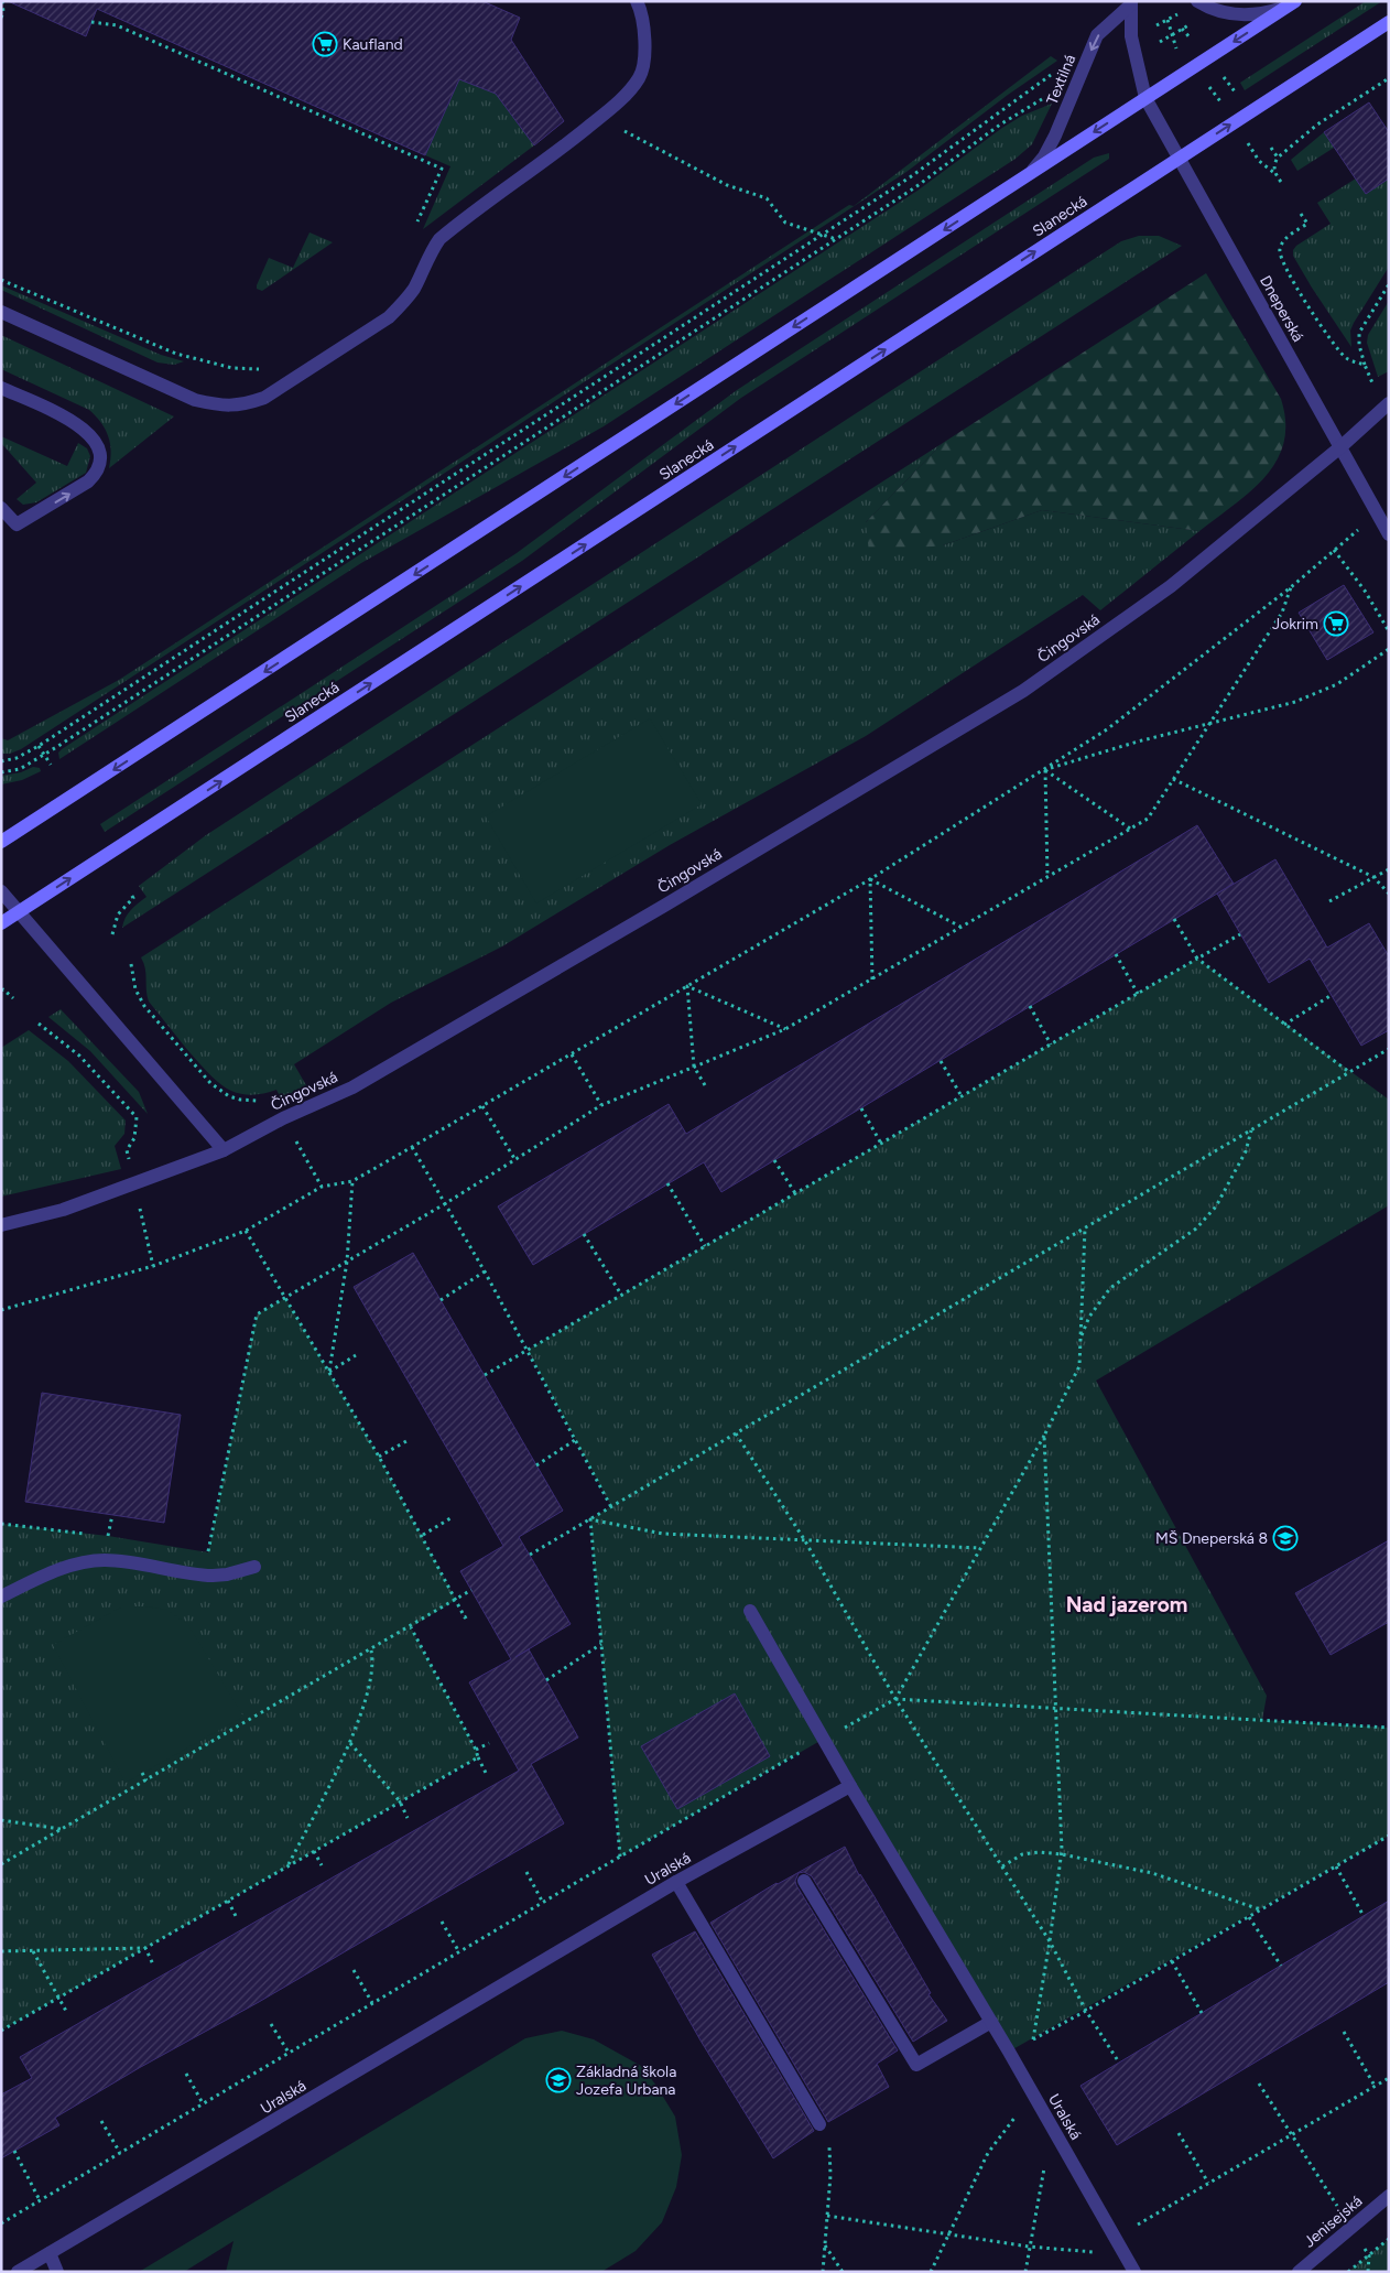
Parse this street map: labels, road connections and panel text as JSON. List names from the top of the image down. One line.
{"streets":{"main road":["Slanecká"],"street":["Textilná","Dneperská","Čingovská","Uralská","Jenisejská"]},"crossings":[["Textilná","Dneperská"],["Slanecká","Dneperská"],["Dneperská","Čingovská"]],"one_way":["Textilná"],"districts":["Nad jazerom"],"places":{"supermarket":["Kaufland","Jokrim"],"school or university":["MŠ Dneperská 8","Základná škola Jozefa Urbana"]}}
